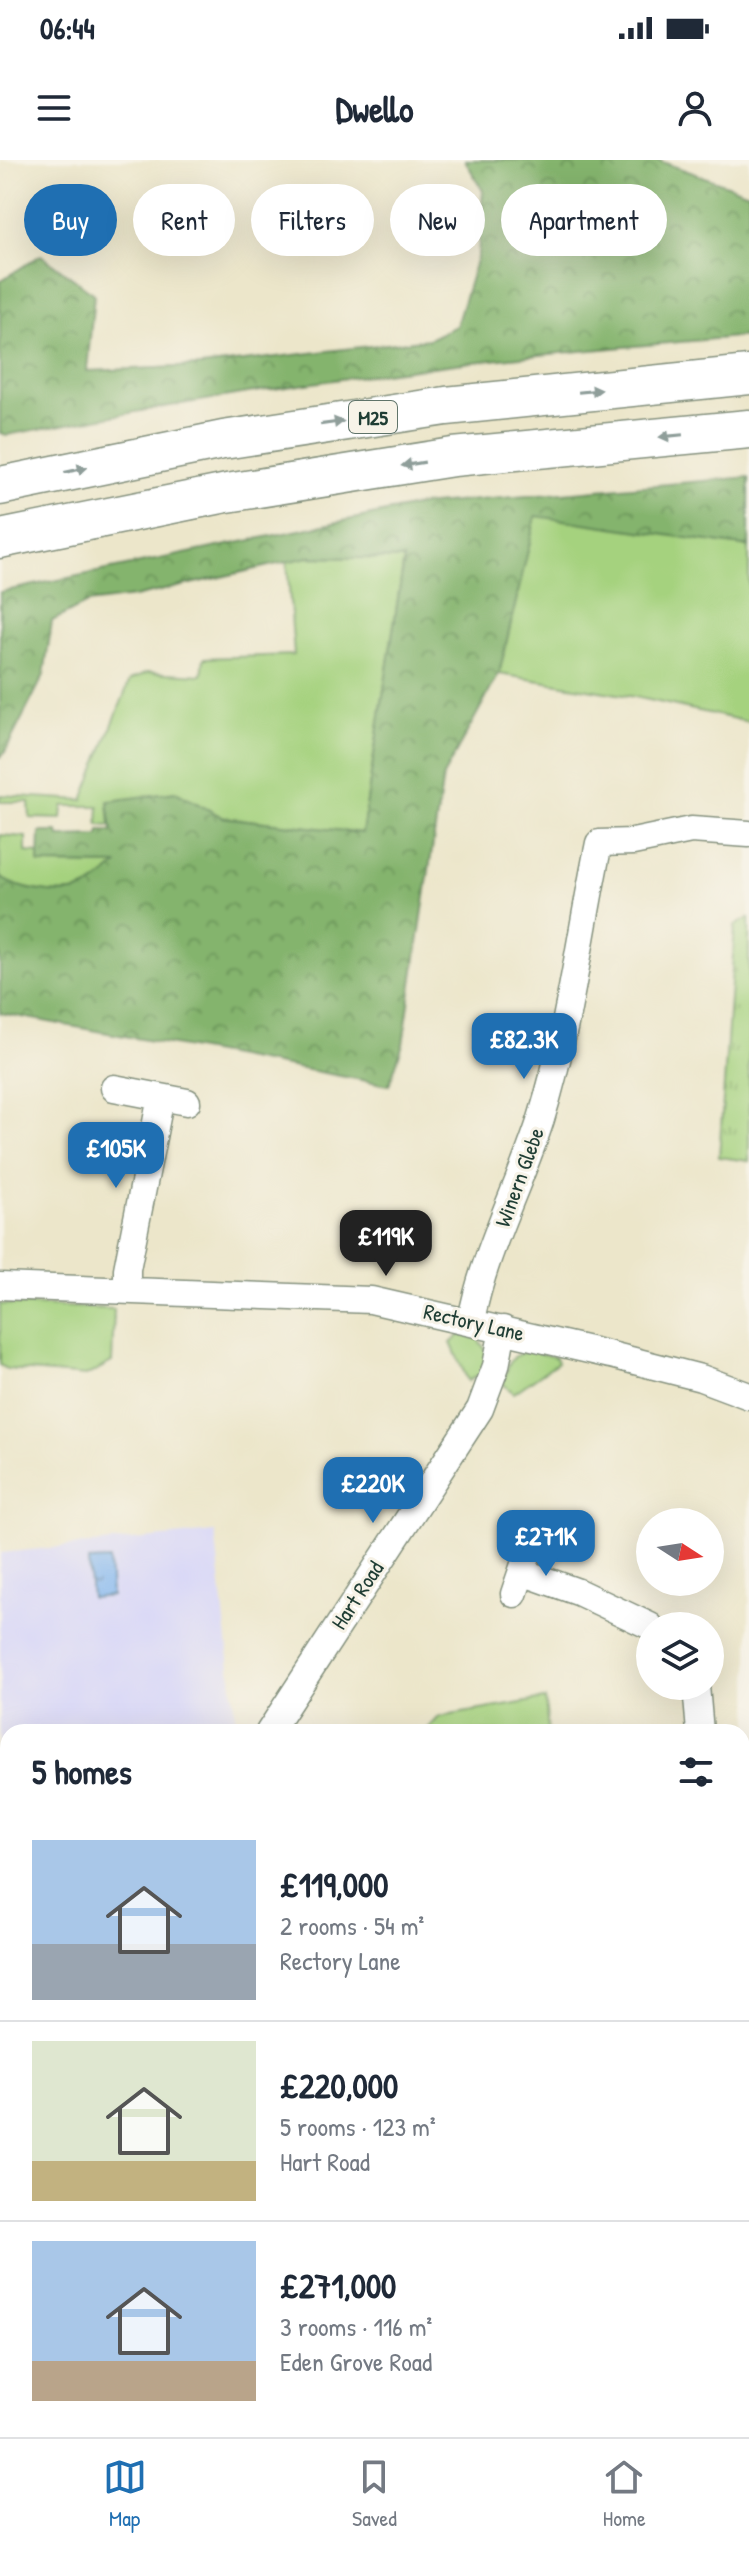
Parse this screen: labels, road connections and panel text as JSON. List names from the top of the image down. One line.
{"streets":{"highway":["M25"],"street":["Winern Glebe","Rectory Lane","Hart Road"]},"crossings":[["Winern Glebe","Rectory Lane"],["Rectory Lane","Hart Road"]],"north":"right","page":{"status":"06:44","header":"Dwello","chip":["Buy","Rent","Filters","New","Apartment"],"price":["£82.3K","£105K","£119K","£220K","£271K"],"heading":"5 homes","list":[{"name":"£119,000","note":"2 rooms · 54 m² · Rectory Lane"},{"name":"£220,000","note":"5 rooms · 123 m² · Hart Road"},{"name":"£271,000","note":"3 rooms · 116 m² · Eden Grove Road"}],"tabs":["Map","Saved","Home"]}}
